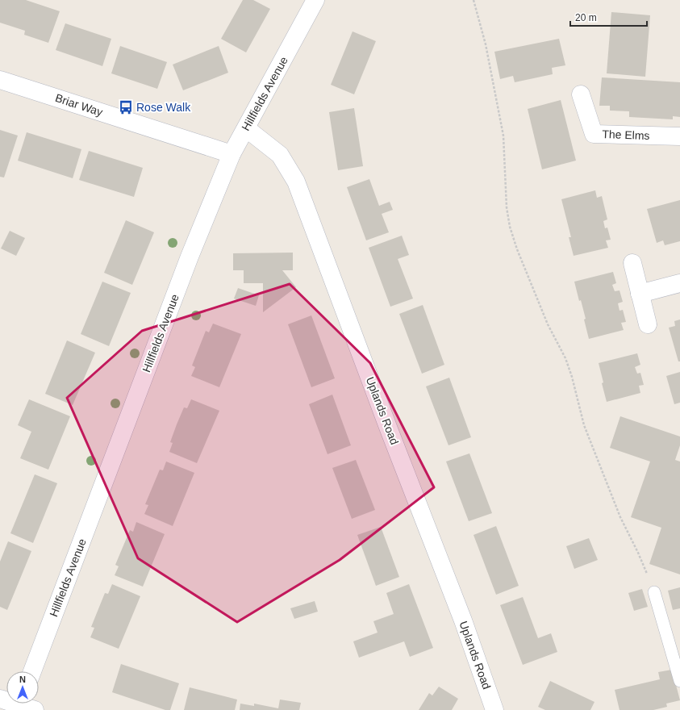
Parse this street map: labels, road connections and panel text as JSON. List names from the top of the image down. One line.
{"streets":{"street":["Hillfields Avenue","Briar Way","The Elms","Uplands Road"]},"crossings":[["Hillfields Avenue","Briar Way"],["Hillfields Avenue","Uplands Road"]],"places":{"bus stop":["Rose Walk"]},"scale_bar":"20 m","north":"top"}
